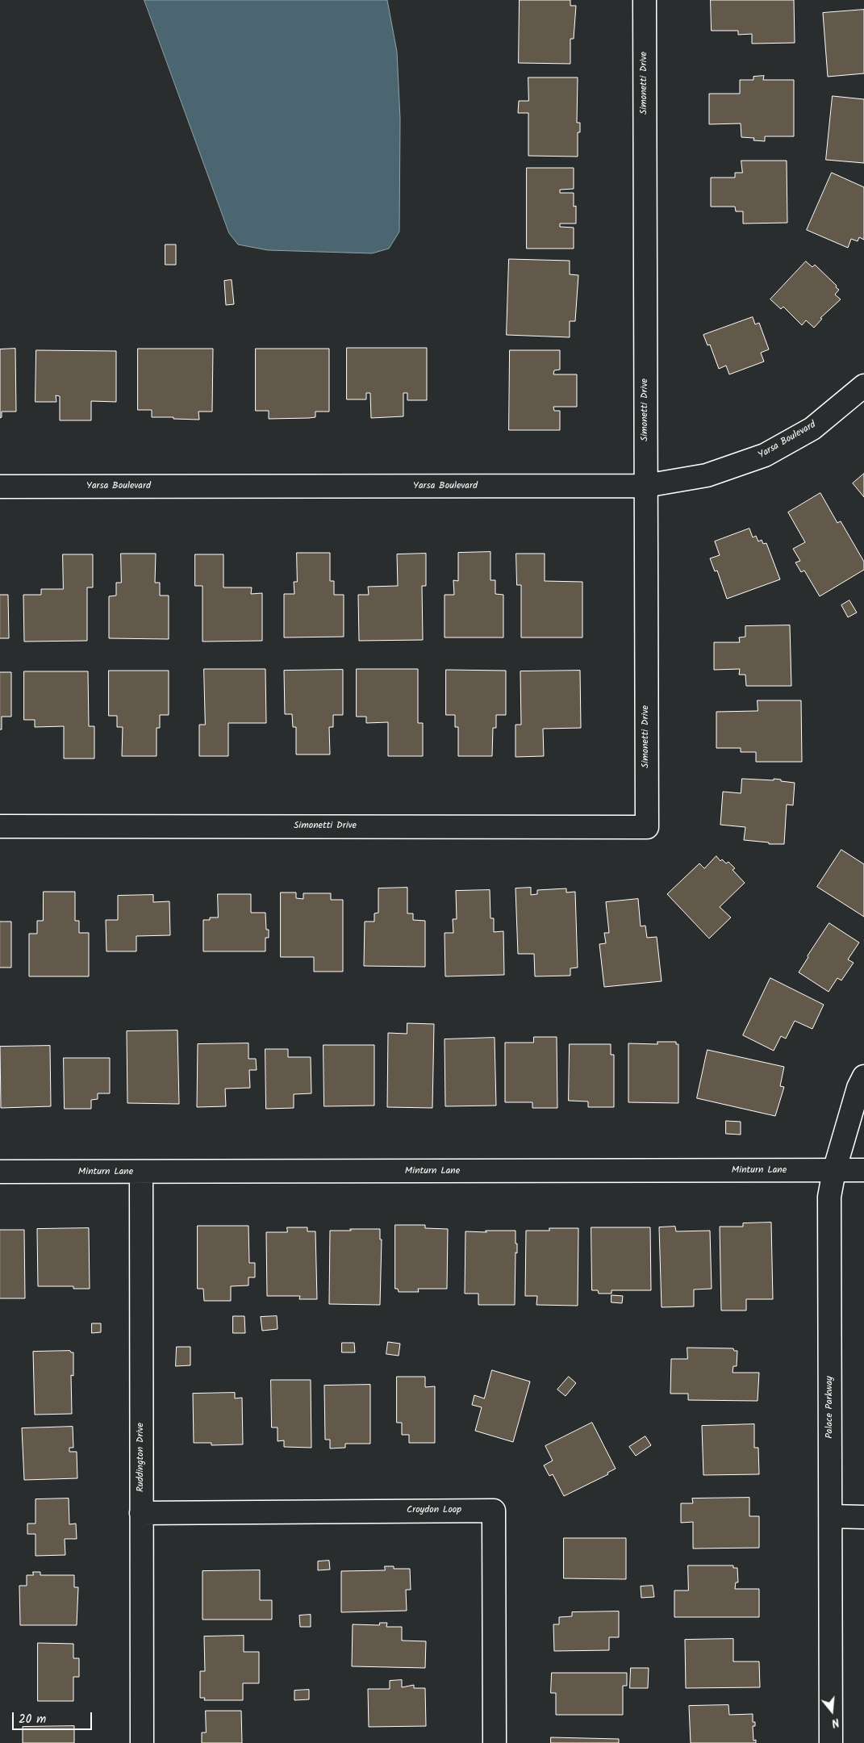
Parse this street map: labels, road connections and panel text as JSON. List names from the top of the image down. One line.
{"streets":{"street":["Simonetti Drive","Yarsa Boulevard","Minturn Lane","Palace Parkway","Ruddington Drive","Croydon Loop"]},"crossings":[["Simonetti Drive","Yarsa Boulevard"],["Minturn Lane","Palace Parkway"],["Minturn Lane","Ruddington Drive"],["Ruddington Drive","Croydon Loop"]],"scale_bar":"20 m","north":"bottom"}
